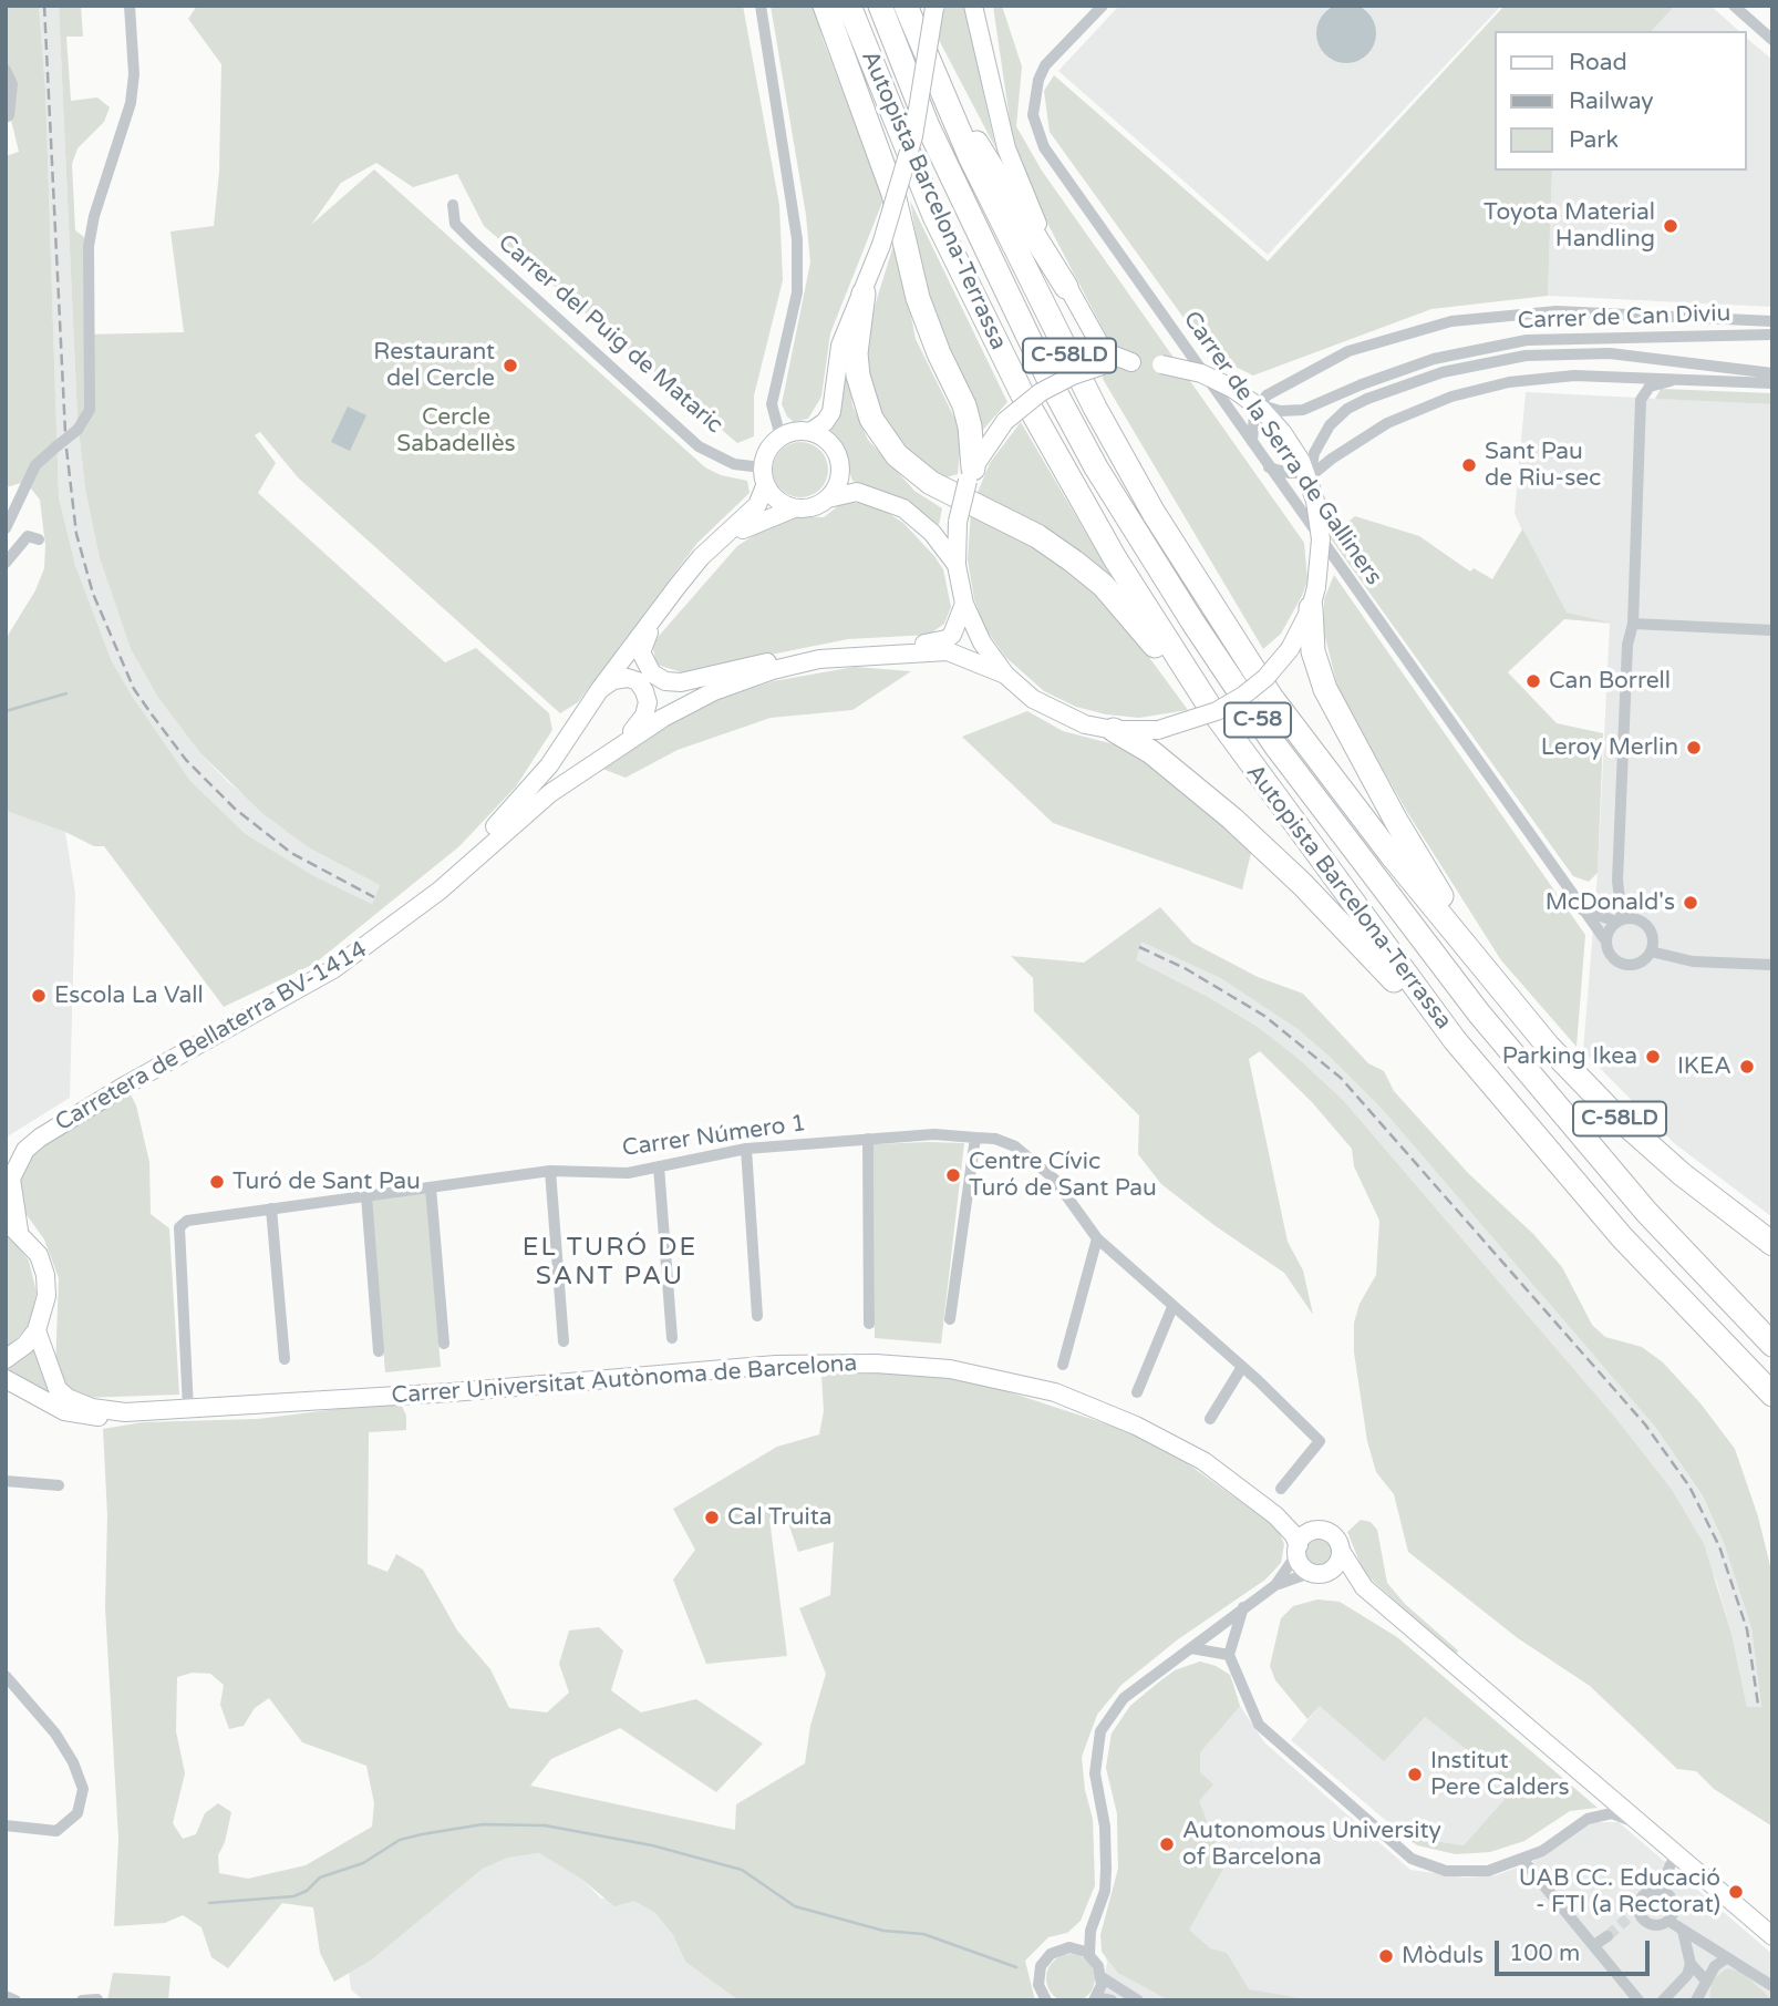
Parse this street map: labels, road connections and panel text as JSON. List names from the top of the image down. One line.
{"streets":{"highway":["Autopista Barcelona-Terrassa","C-58LD","C-58"],"street":["Carrer de Can Diviu","Carrer del Puig de Mataric","Carrer de la Serra de Galliners","Carretera de Bellaterra BV-1414","Carrer Número 1","Carrer Universitat Autònoma de Barcelona"]},"crossings":[["Carrer de Can Diviu","Carrer de la Serra de Galliners"],["Carrer Número 1","Carrer Universitat Autònoma de Barcelona"]],"districts":["EL TURÓ DE SANT PAU"],"parks":["Cercle Sabadellès"],"places":["Toyota Material Handling","Restaurant del Cercle","Sant Pau de Riu-sec","Can Borrell","Leroy Merlin","McDonald's","Escola La Vall","Parking Ikea","IKEA","Centre Cívic Turó de Sant Pau","Turó de Sant Pau","Cal Truita","Institut Pere Calders","Autonomous University of Barcelona","UAB CC. Educació - FTI (a Rectorat)","Mòduls"],"legend":["Road","Railway","Park"],"scale_bar":"100 m"}
